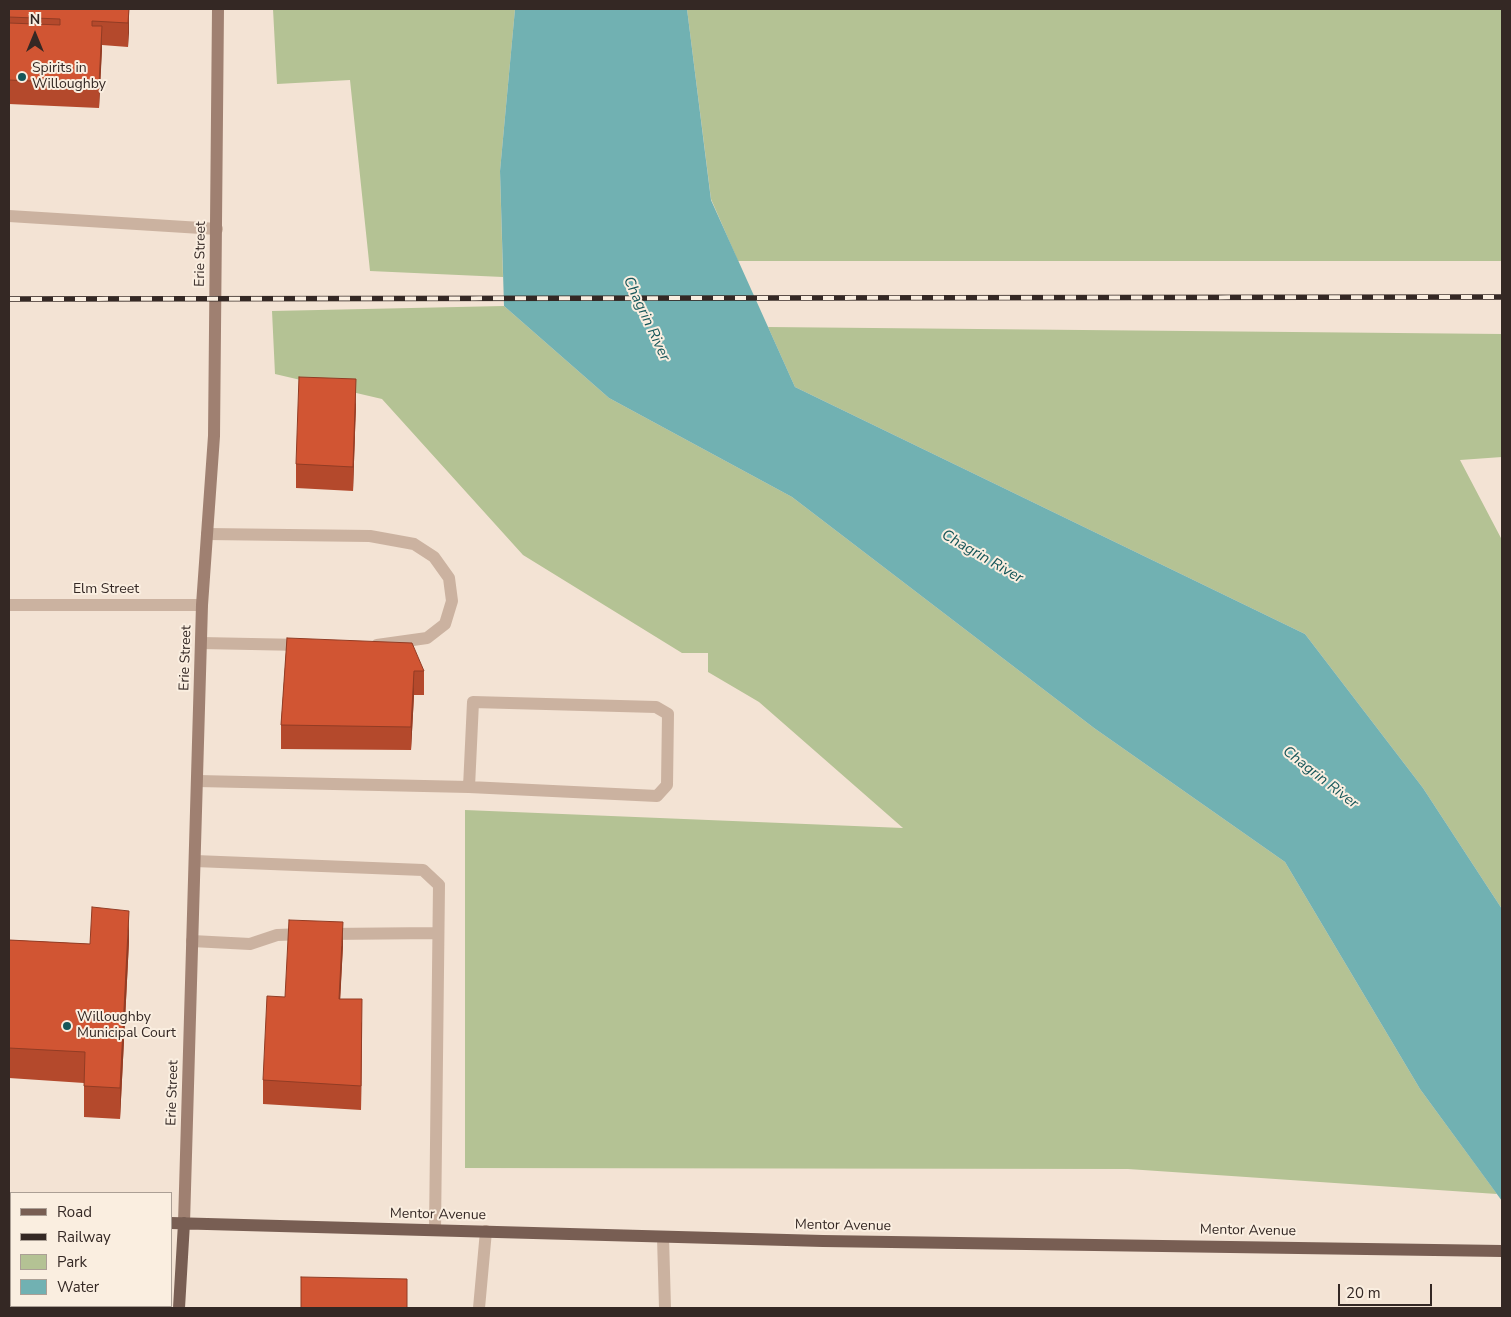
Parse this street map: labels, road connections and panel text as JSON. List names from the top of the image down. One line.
{"streets":{"main road":["Erie Street","Mentor Avenue"],"street":["Elm Street"]},"crossings":[["Erie Street","Elm Street"],["Erie Street","Mentor Avenue"]],"water":["Chagrin River"],"places":["Spirits in Willoughby","Willoughby Municipal Court"],"legend":["Road","Railway","Park","Water"],"scale_bar":"20 m","north":"top"}
